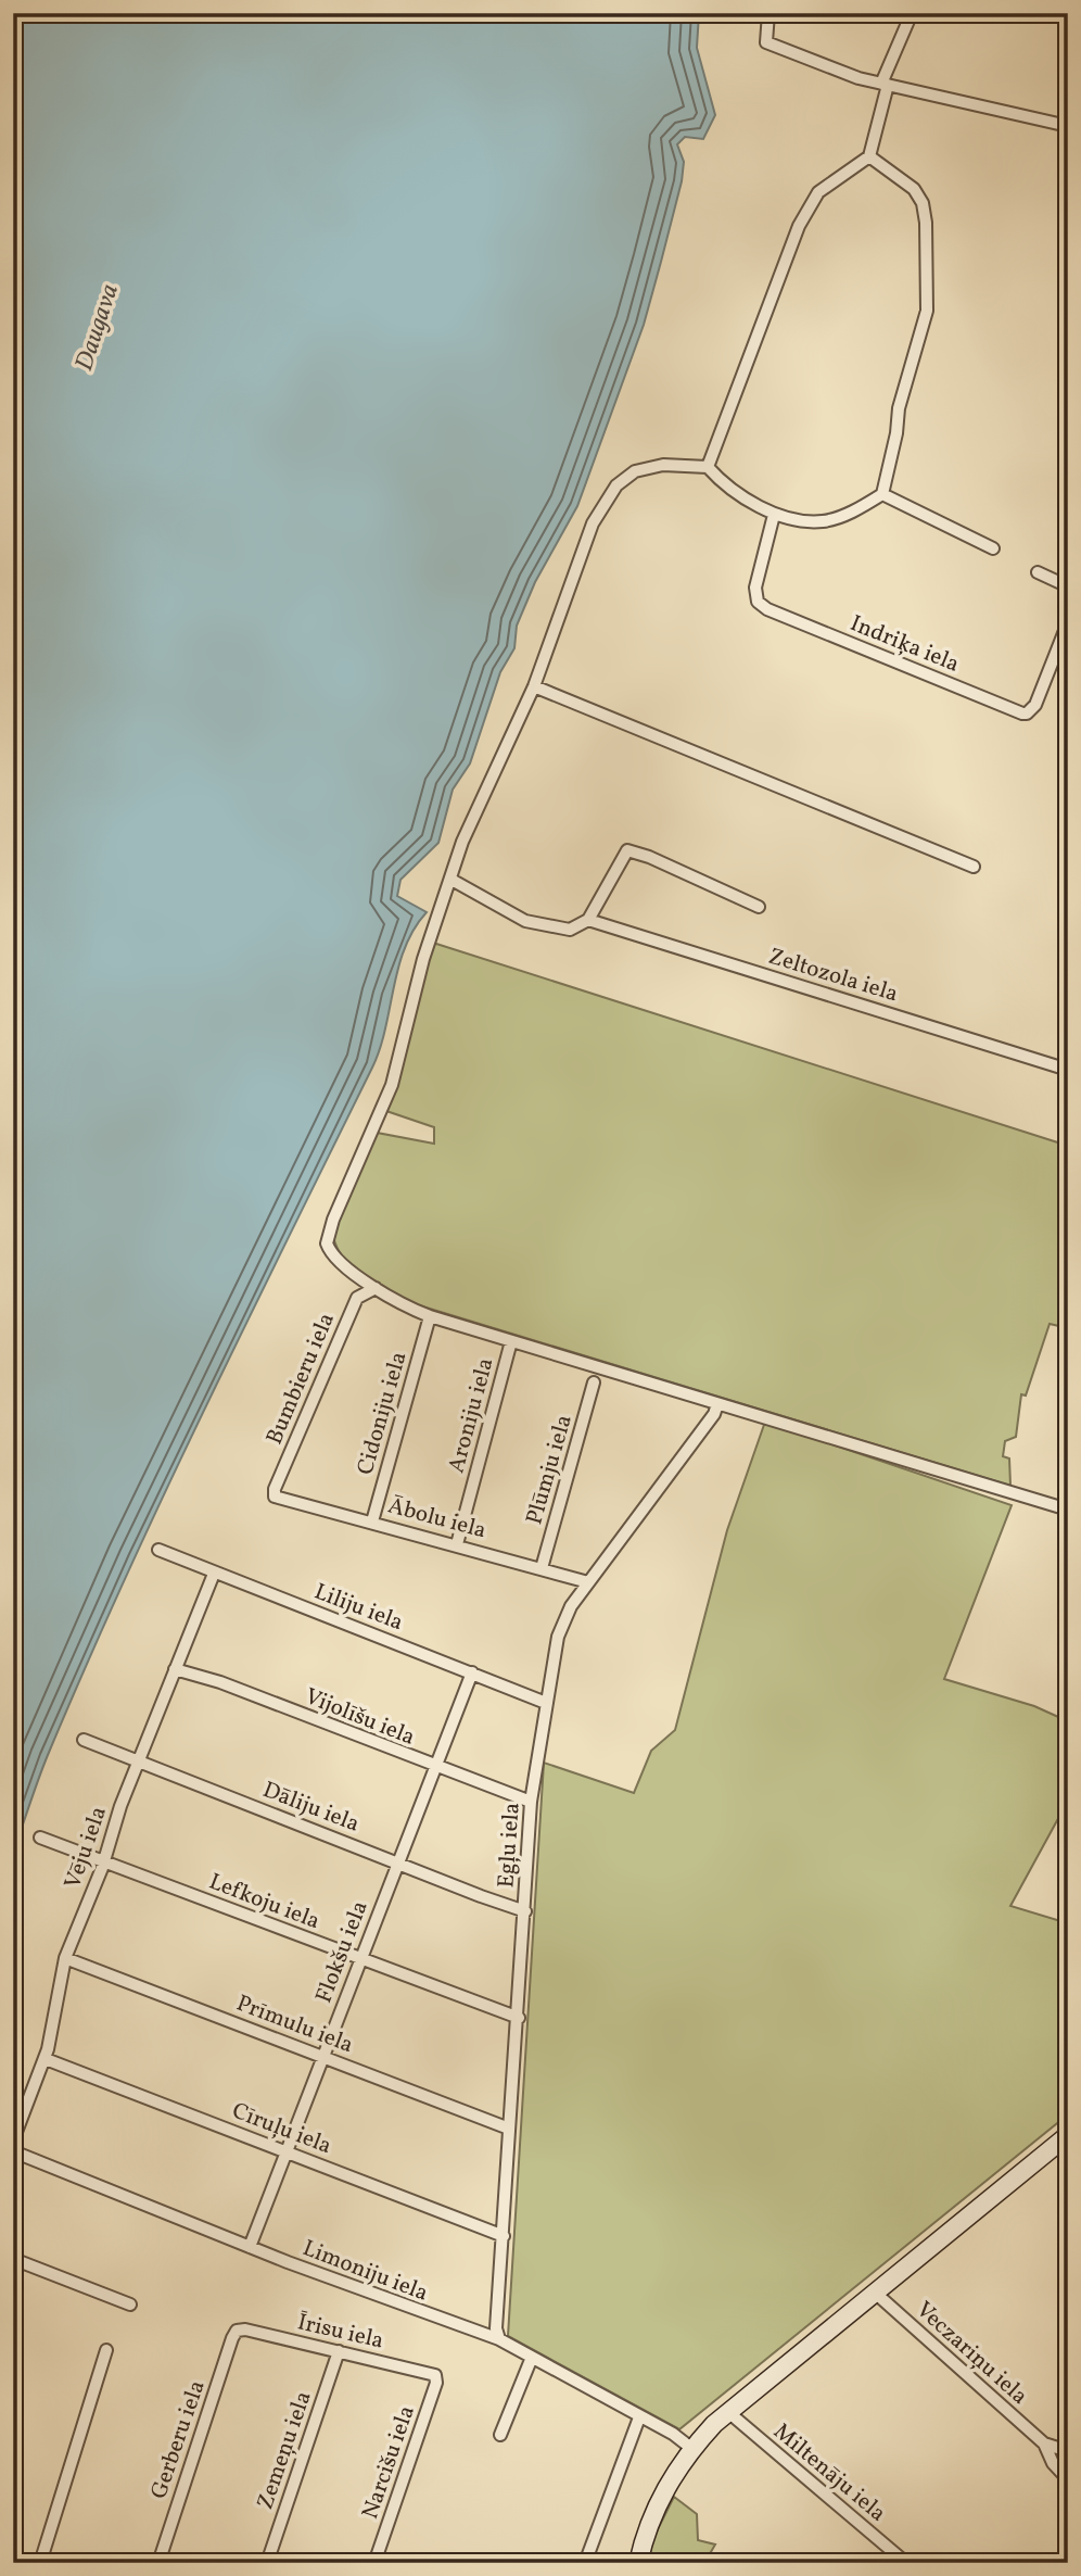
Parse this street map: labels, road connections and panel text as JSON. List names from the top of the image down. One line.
{"streets":{"street":["Indriķa iela","Zeltozola iela","Bumbieru iela","Cidoniju iela","Aroniju iela","Plūmju iela","Ābolu iela","Liliju iela","Vijolīšu iela","Dāliju iela","Egļu iela","Vēju iela","Lefkoju iela","Flokšu iela","Prīmulu iela","Cīruļu iela","Limoniju iela","Īrisu iela","Veczariņu iela","Gerberu iela","Zemeņu iela","Narcišu iela","Miltenāju iela"]},"crossings":[["Bumbieru iela","Ābolu iela"],["Cidoniju iela","Ābolu iela"],["Aroniju iela","Ābolu iela"],["Plūmju iela","Ābolu iela"],["Ābolu iela","Egļu iela"],["Liliju iela","Egļu iela"],["Liliju iela","Vēju iela"],["Liliju iela","Flokšu iela"],["Vijolīšu iela","Egļu iela"],["Vijolīšu iela","Vēju iela"],["Vijolīšu iela","Flokšu iela"],["Dāliju iela","Egļu iela"],["Dāliju iela","Vēju iela"],["Dāliju iela","Flokšu iela"],["Egļu iela","Lefkoju iela"],["Egļu iela","Prīmulu iela"],["Egļu iela","Cīruļu iela"],["Egļu iela","Limoniju iela"],["Vēju iela","Lefkoju iela"],["Vēju iela","Prīmulu iela"],["Vēju iela","Cīruļu iela"],["Lefkoju iela","Flokšu iela"],["Flokšu iela","Prīmulu iela"],["Flokšu iela","Cīruļu iela"],["Flokšu iela","Limoniju iela"],["Īrisu iela","Gerberu iela"],["Īrisu iela","Zemeņu iela"],["Īrisu iela","Narcišu iela"]],"water":["Daugava"]}
